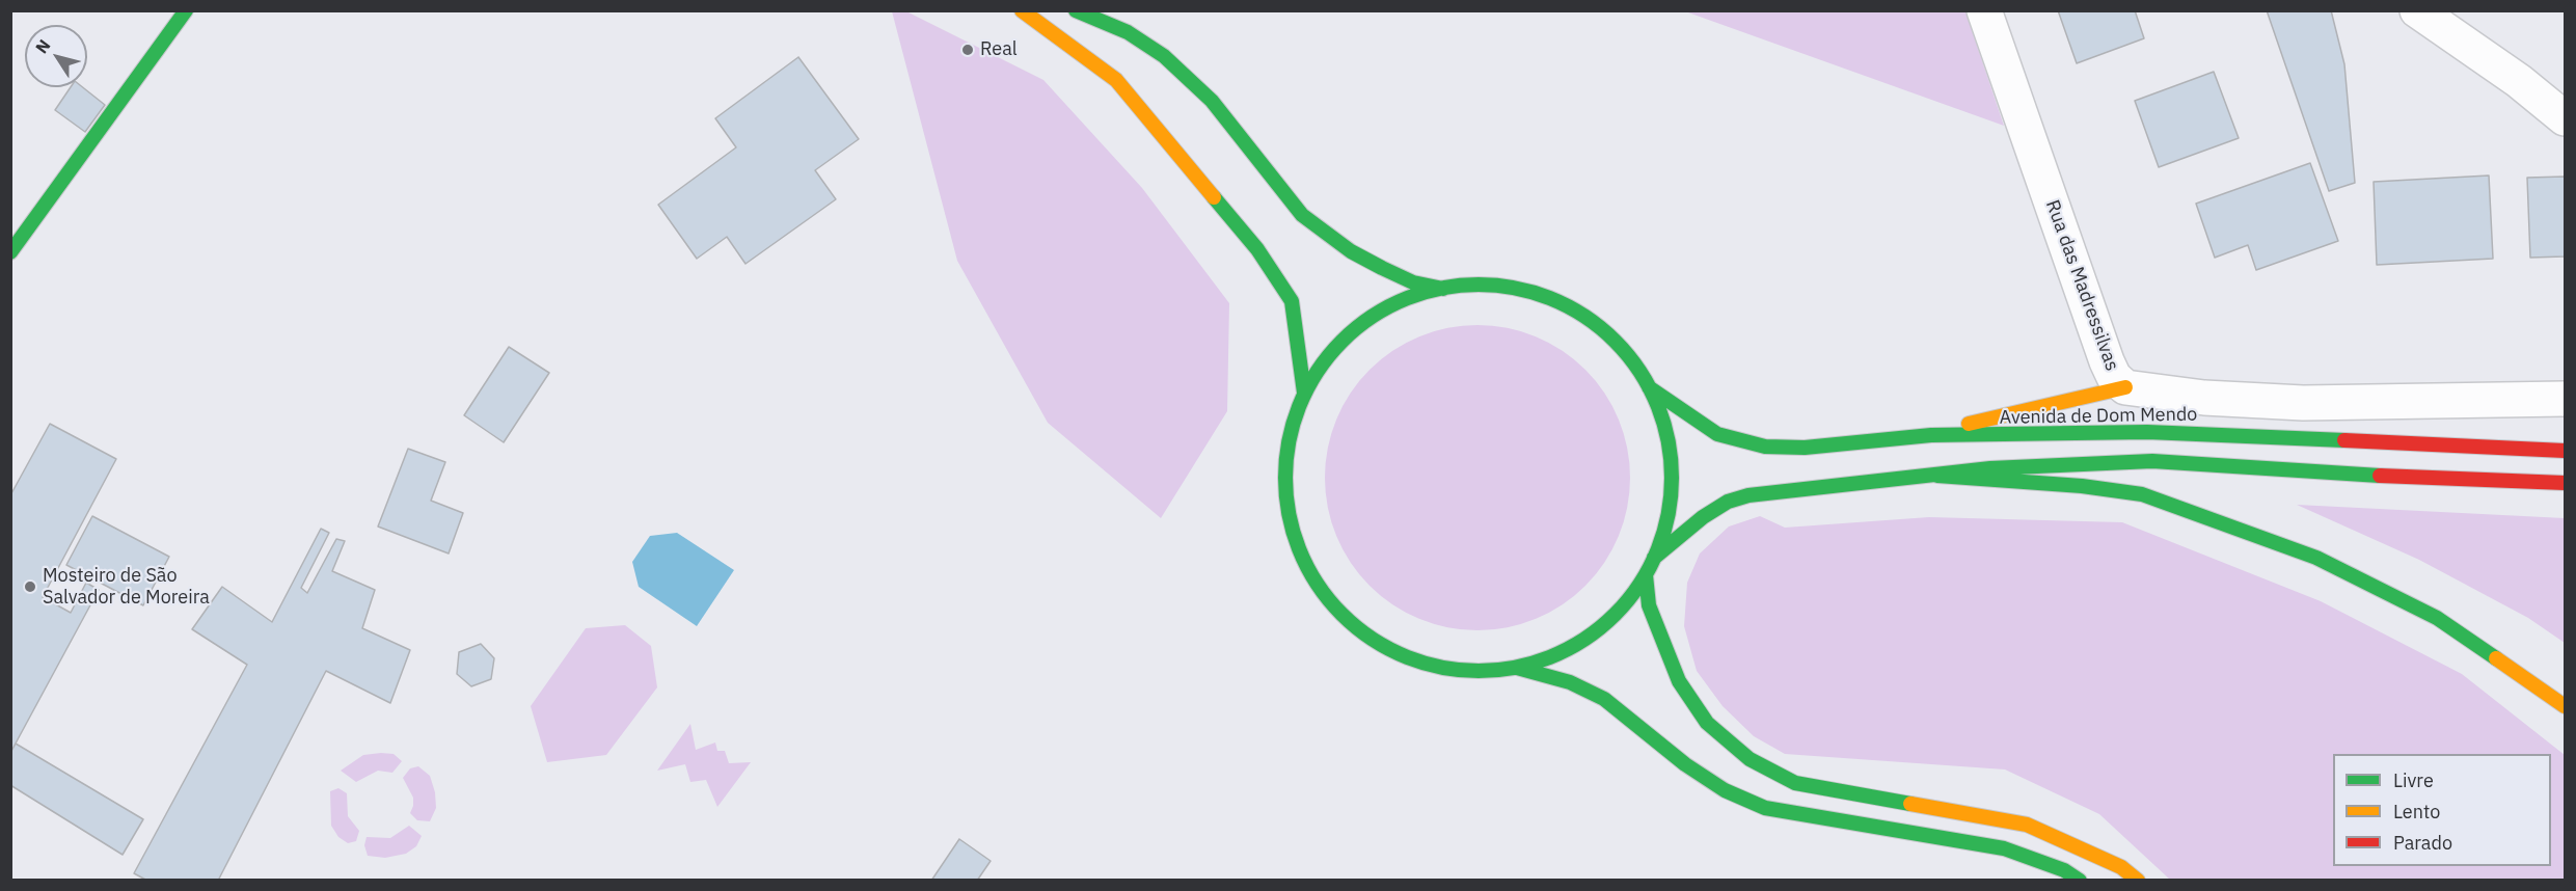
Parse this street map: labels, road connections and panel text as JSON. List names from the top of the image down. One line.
{"streets":{"main road":["Avenida de Dom Mendo"],"street":["Rua das Madressilvas"]},"places":["Real","Mosteiro de São Salvador de Moreira"],"legend":["Livre","Lento","Parado"],"north":"top left"}
